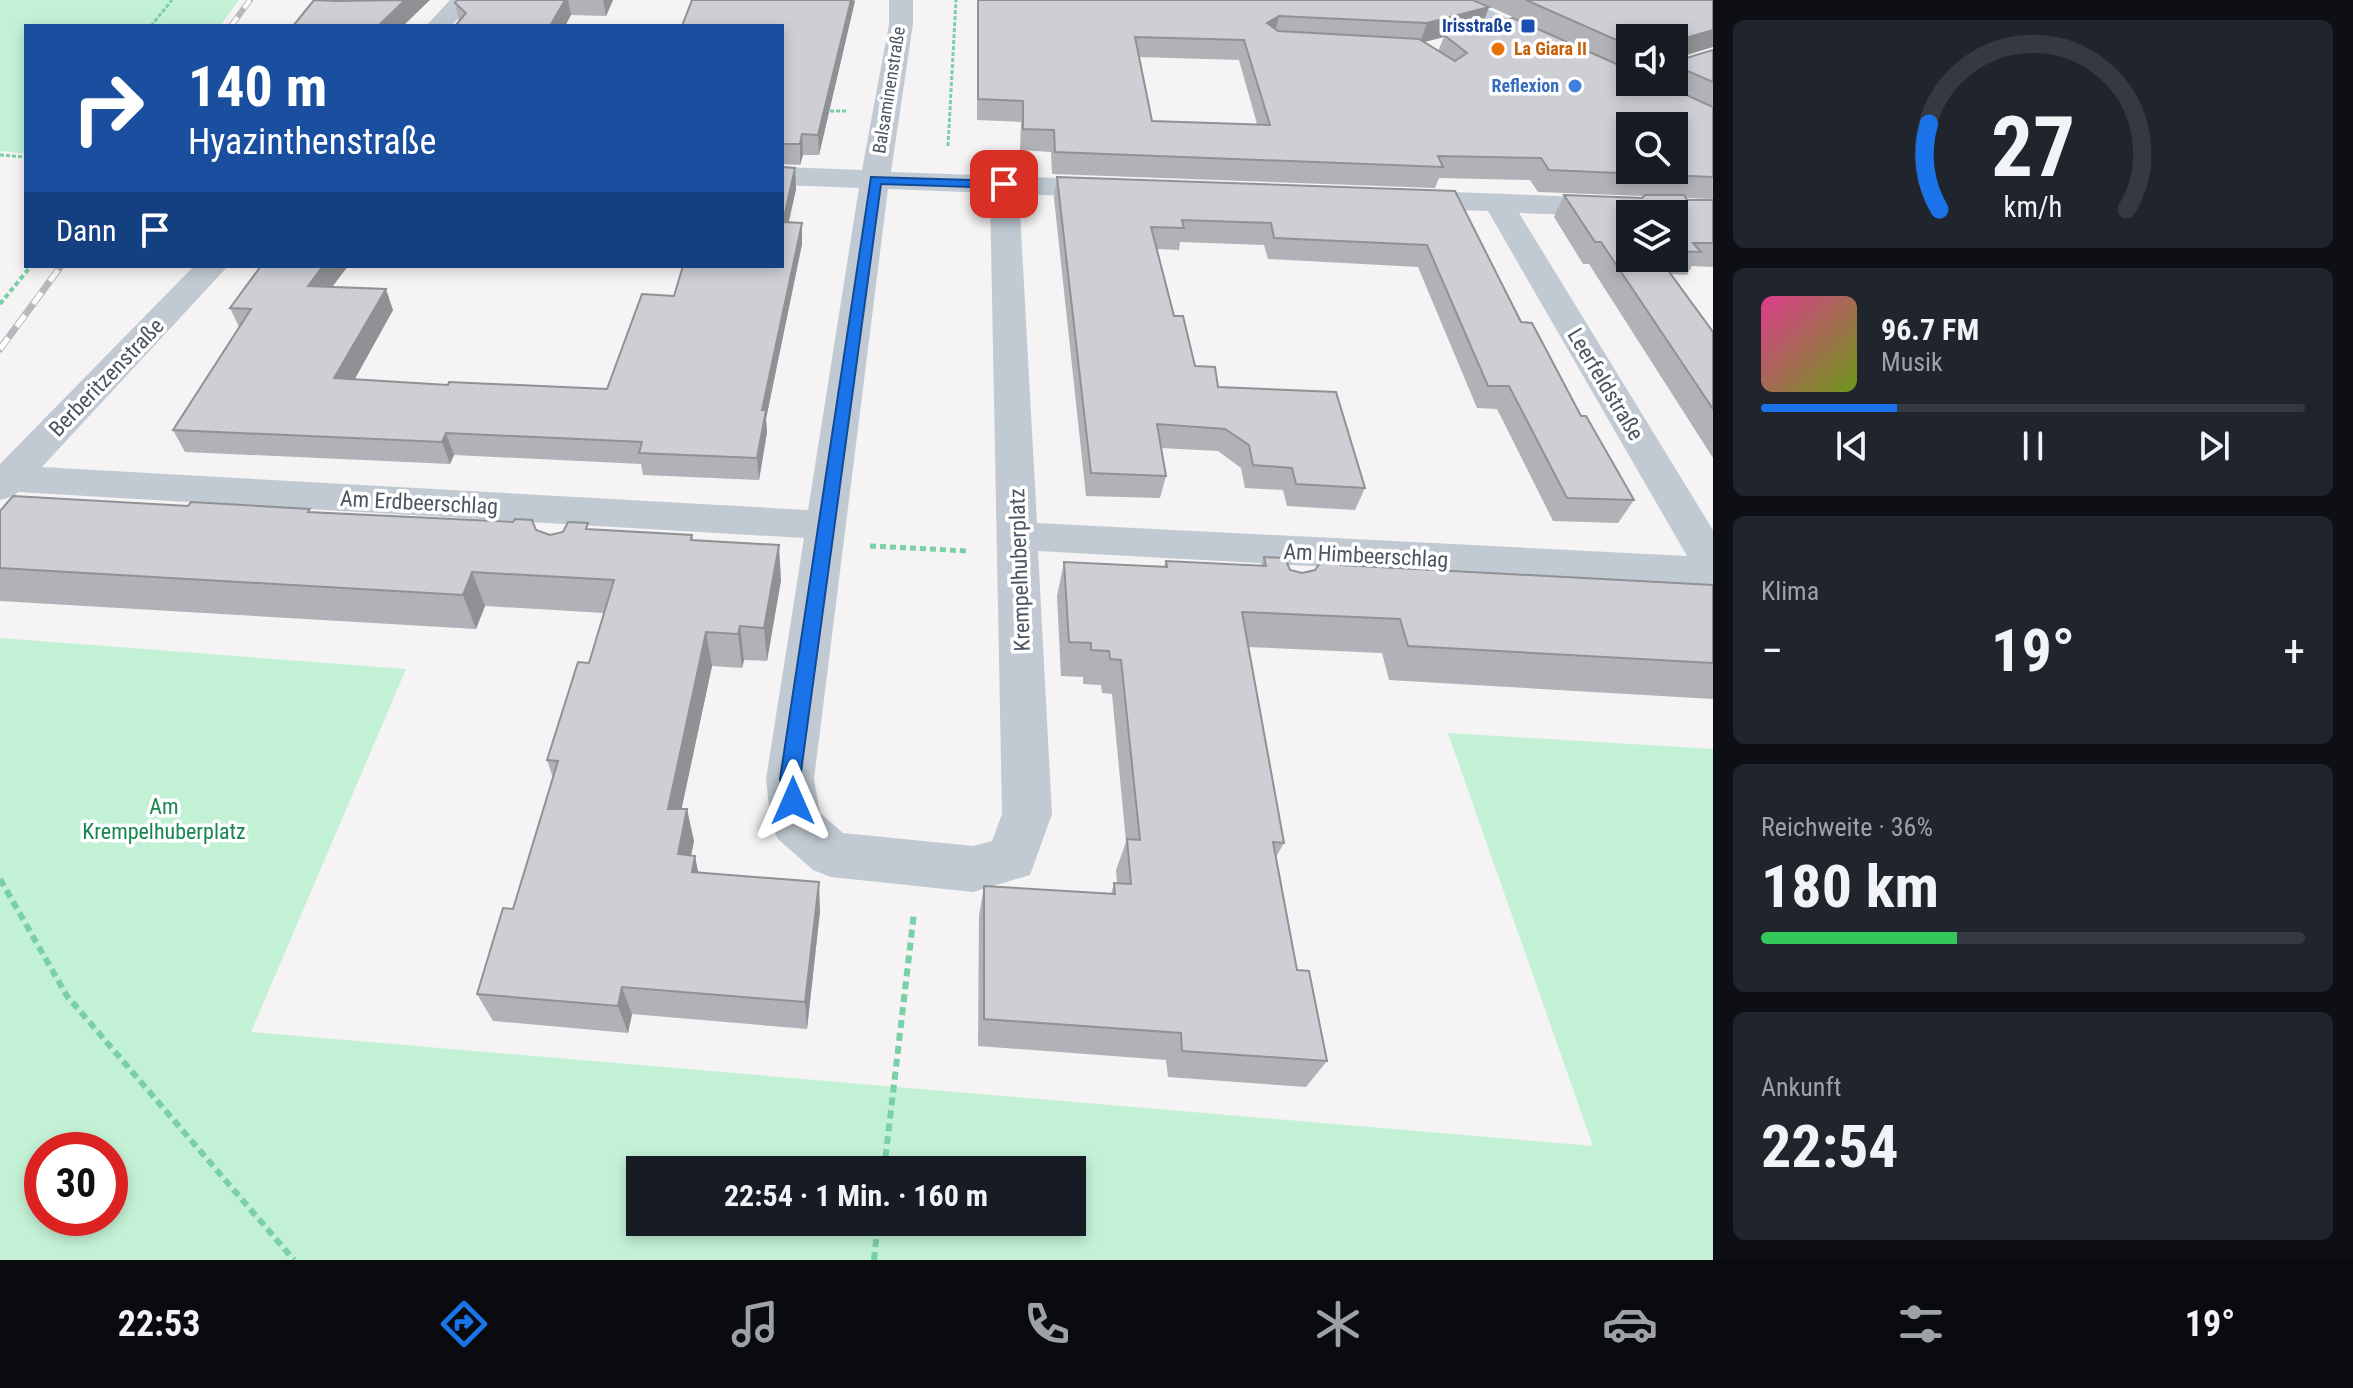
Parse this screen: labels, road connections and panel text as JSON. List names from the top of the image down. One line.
{"streets":{"street":["Balsaminenstraße","Berberitzenstraße","Leerfeldstraße","Am Erdbeerschlag","Am Himbeerschlag","Krempelhuberplatz"]},"crossings":[["Balsaminenstraße","Krempelhuberplatz"],["Berberitzenstraße","Am Erdbeerschlag"],["Am Erdbeerschlag","Krempelhuberplatz"],["Am Himbeerschlag","Krempelhuberplatz"]],"parks":["Am Krempelhuberplatz"],"places":{"transit":["Irisstraße"],"other":["La Giara II","Reflexion"]},"page":{"turn":["140 m","Hyazinthenstraße"],"then":"Dann","song":["96.7 FM","Musik"],"tile":["Klima",["Reichweite · 36%","180 km"],["Ankunft","22:54"]],"heat":["−","19°","+"],"limit":"30","trip":"22:54 · 1 Min. · 160 m","tabs":["22:53","19°"],"gauge":["27","km/h"]}}
